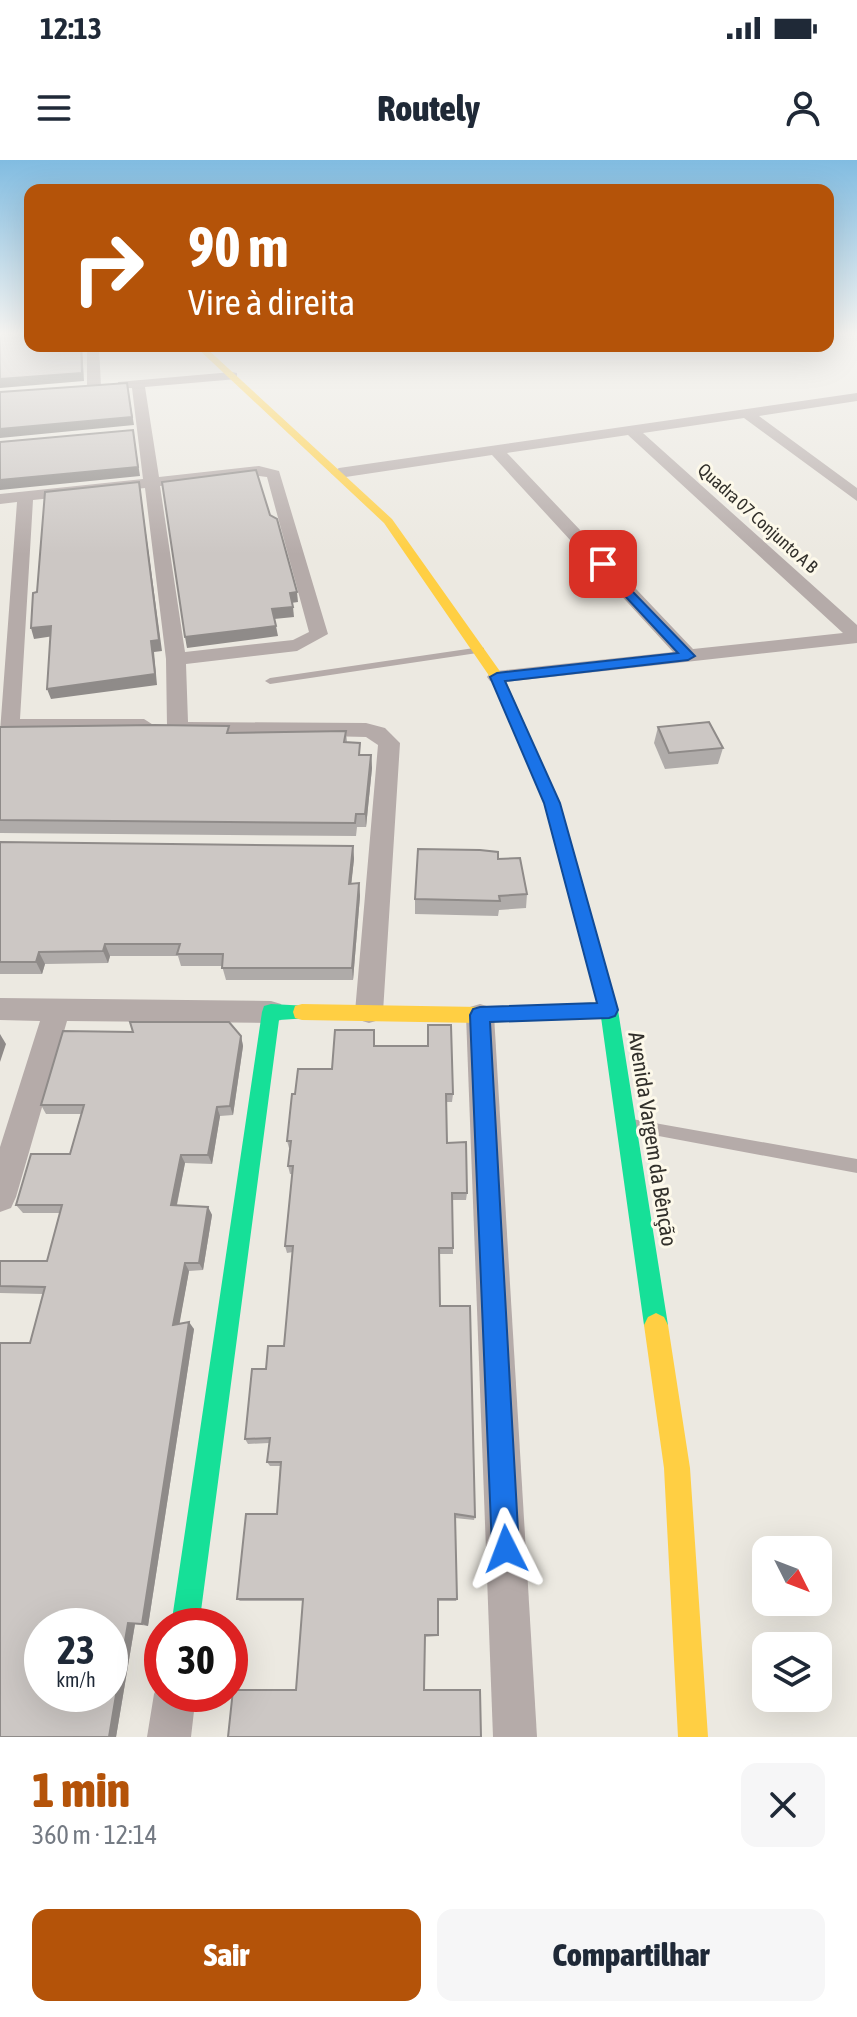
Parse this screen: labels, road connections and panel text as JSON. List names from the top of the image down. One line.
{"streets":{"street":["Quadra 07 Conjunto A B","Avenida Vargem da Bênção"]},"north":"bottom right","page":{"status":"12:13","header":"Routely","turn":["90 m","Vire à direita"],"speed":"23 km/h","limit":"30","heading":["1 min","360 m · 12:14"],"buttons":["Sair","Compartilhar"]}}
